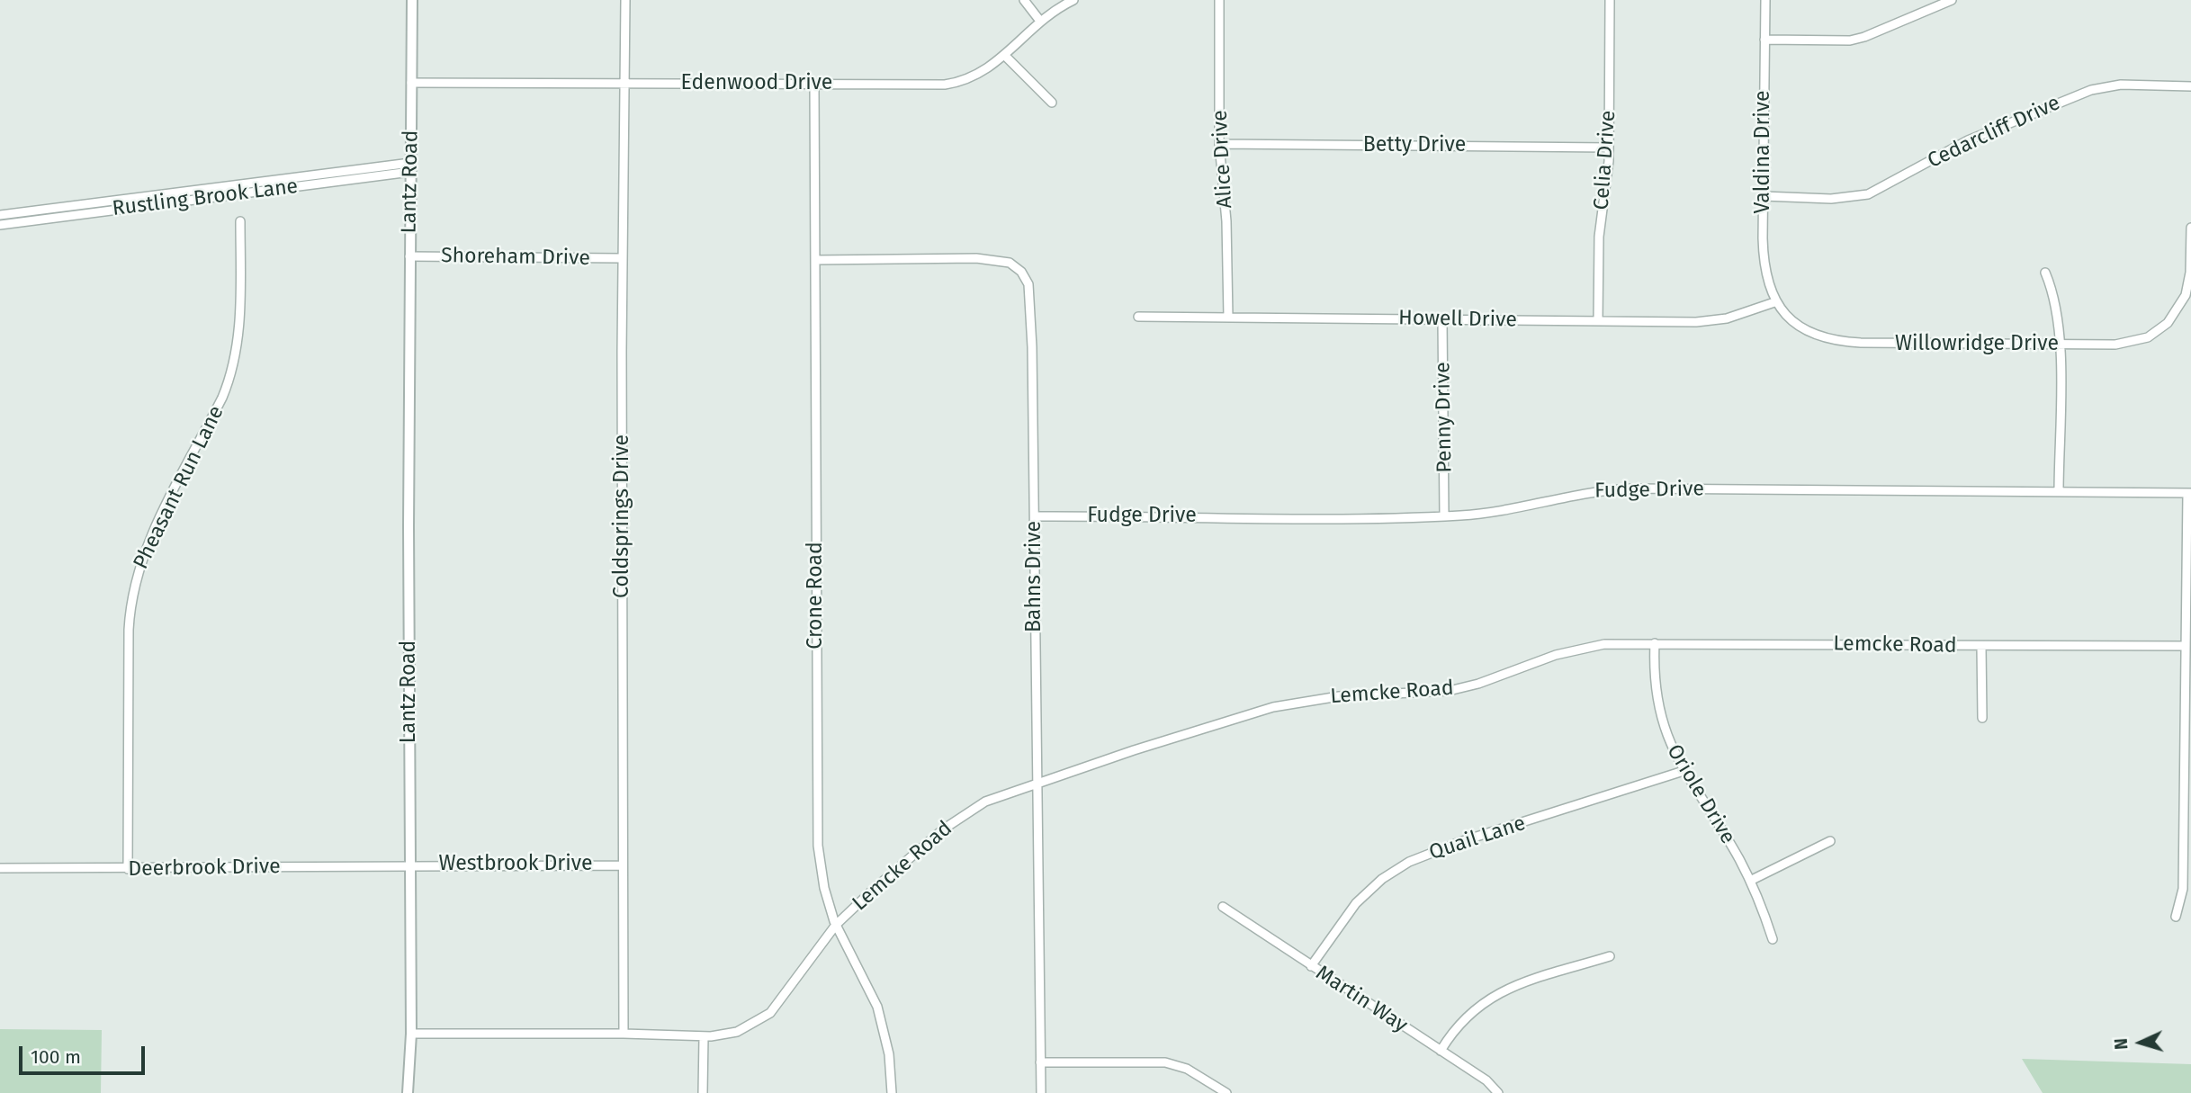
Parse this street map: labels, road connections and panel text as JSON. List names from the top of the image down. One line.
{"streets":{"street":["Edenwood Drive","Cedarcliff Drive","Betty Drive","Valdina Drive","Alice Drive","Celia Drive","Lantz Road","Rustling Brook Lane","Shoreham Drive","Howell Drive","Willowridge Drive","Penny Drive","Pheasant Run Lane","Fudge Drive","Coldsprings Drive","Bahns Drive","Crone Road","Lemcke Road","Oriole Drive","Quail Lane","Westbrook Drive","Deerbrook Drive","Martin Way"]},"crossings":[["Edenwood Drive","Lantz Road"],["Edenwood Drive","Coldsprings Drive"],["Edenwood Drive","Crone Road"],["Cedarcliff Drive","Valdina Drive"],["Betty Drive","Alice Drive"],["Betty Drive","Celia Drive"],["Valdina Drive","Howell Drive"],["Valdina Drive","Willowridge Drive"],["Alice Drive","Howell Drive"],["Celia Drive","Howell Drive"],["Lantz Road","Rustling Brook Lane"],["Lantz Road","Shoreham Drive"],["Lantz Road","Westbrook Drive"],["Lantz Road","Deerbrook Drive"],["Shoreham Drive","Coldsprings Drive"],["Howell Drive","Willowridge Drive"],["Howell Drive","Penny Drive"],["Penny Drive","Fudge Drive"],["Pheasant Run Lane","Deerbrook Drive"],["Fudge Drive","Bahns Drive"],["Coldsprings Drive","Westbrook Drive"],["Bahns Drive","Crone Road"],["Bahns Drive","Lemcke Road"],["Crone Road","Lemcke Road"],["Lemcke Road","Oriole Drive"],["Oriole Drive","Quail Lane"],["Quail Lane","Martin Way"],["Westbrook Drive","Deerbrook Drive"]],"scale_bar":"100 m","north":"left"}
